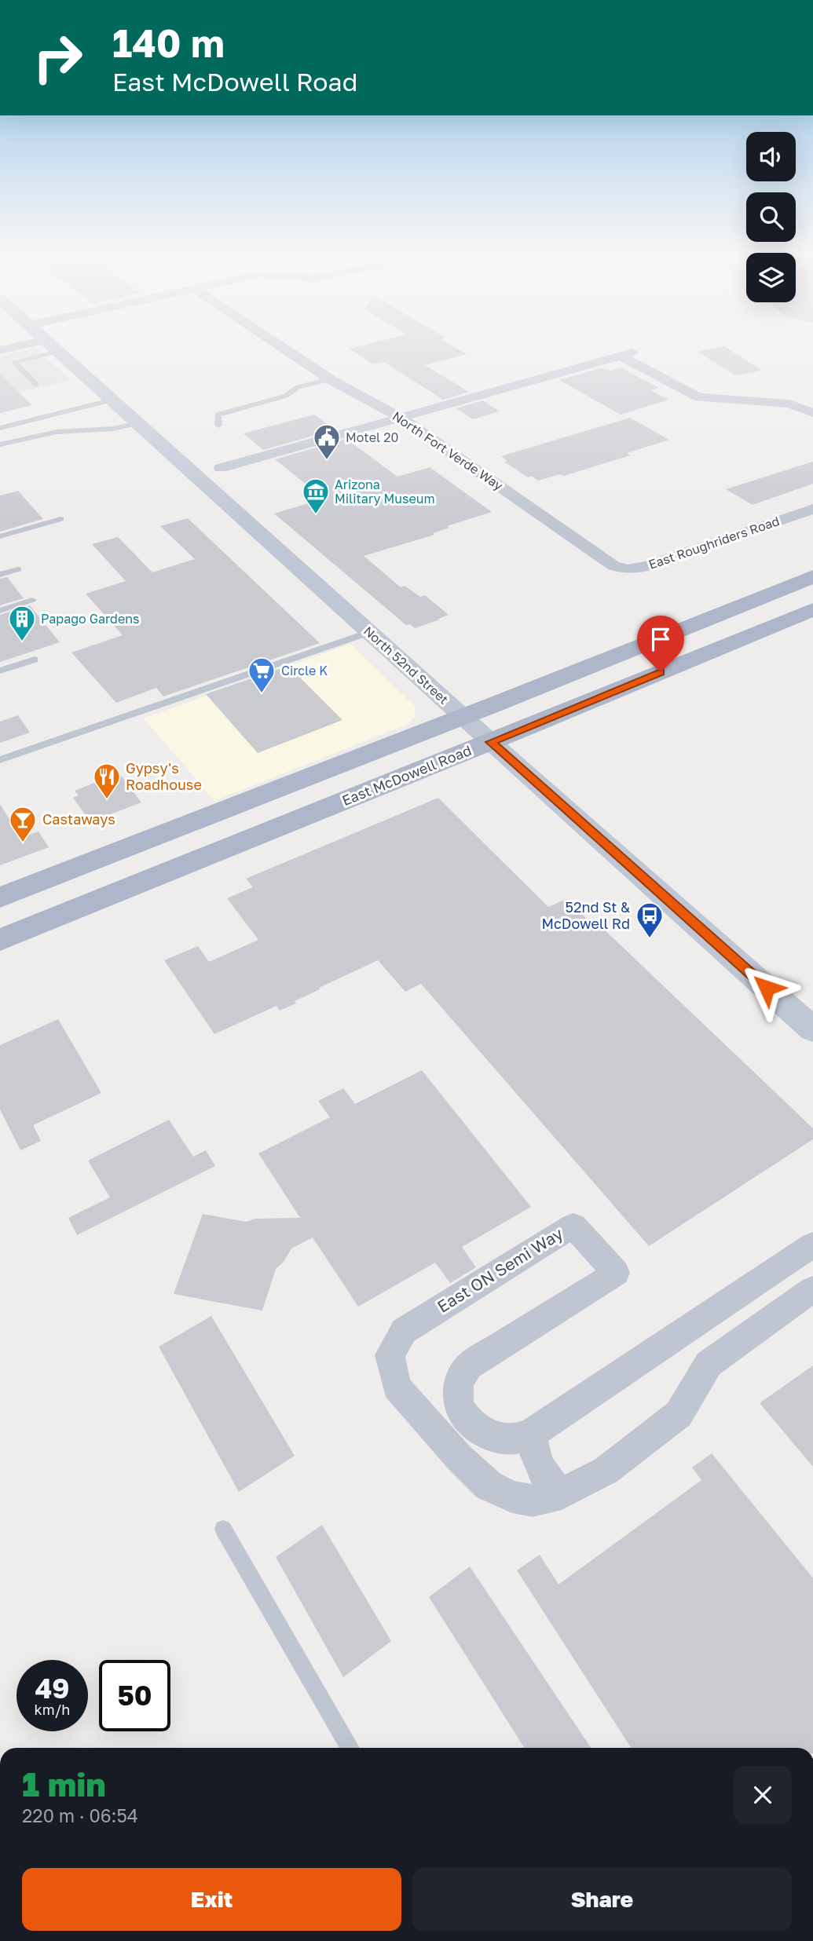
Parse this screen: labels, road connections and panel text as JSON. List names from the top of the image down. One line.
{"streets":{"main road":["North 52nd Street","East McDowell Road"],"street":["North Fort Verde Way","East Roughriders Road","East ON Semi Way"]},"crossings":[["North Fort Verde Way","East Roughriders Road"],["North 52nd Street","East McDowell Road"]],"places":{"public building":["Motel 20"],"museum":["Arizona Military Museum"],"building":["Papago Gardens"],"supermarket":["Circle K"],"restaurant":["Gypsy's Roadhouse"],"bar":["Castaways"],"bus stop":["52nd St & McDowell Rd"]},"page":{"turn":["140 m","East McDowell Road"],"speed":"49 km/h","limit":"50","heading":["1 min","220 m · 06:54"],"buttons":["Exit","Share"]}}
